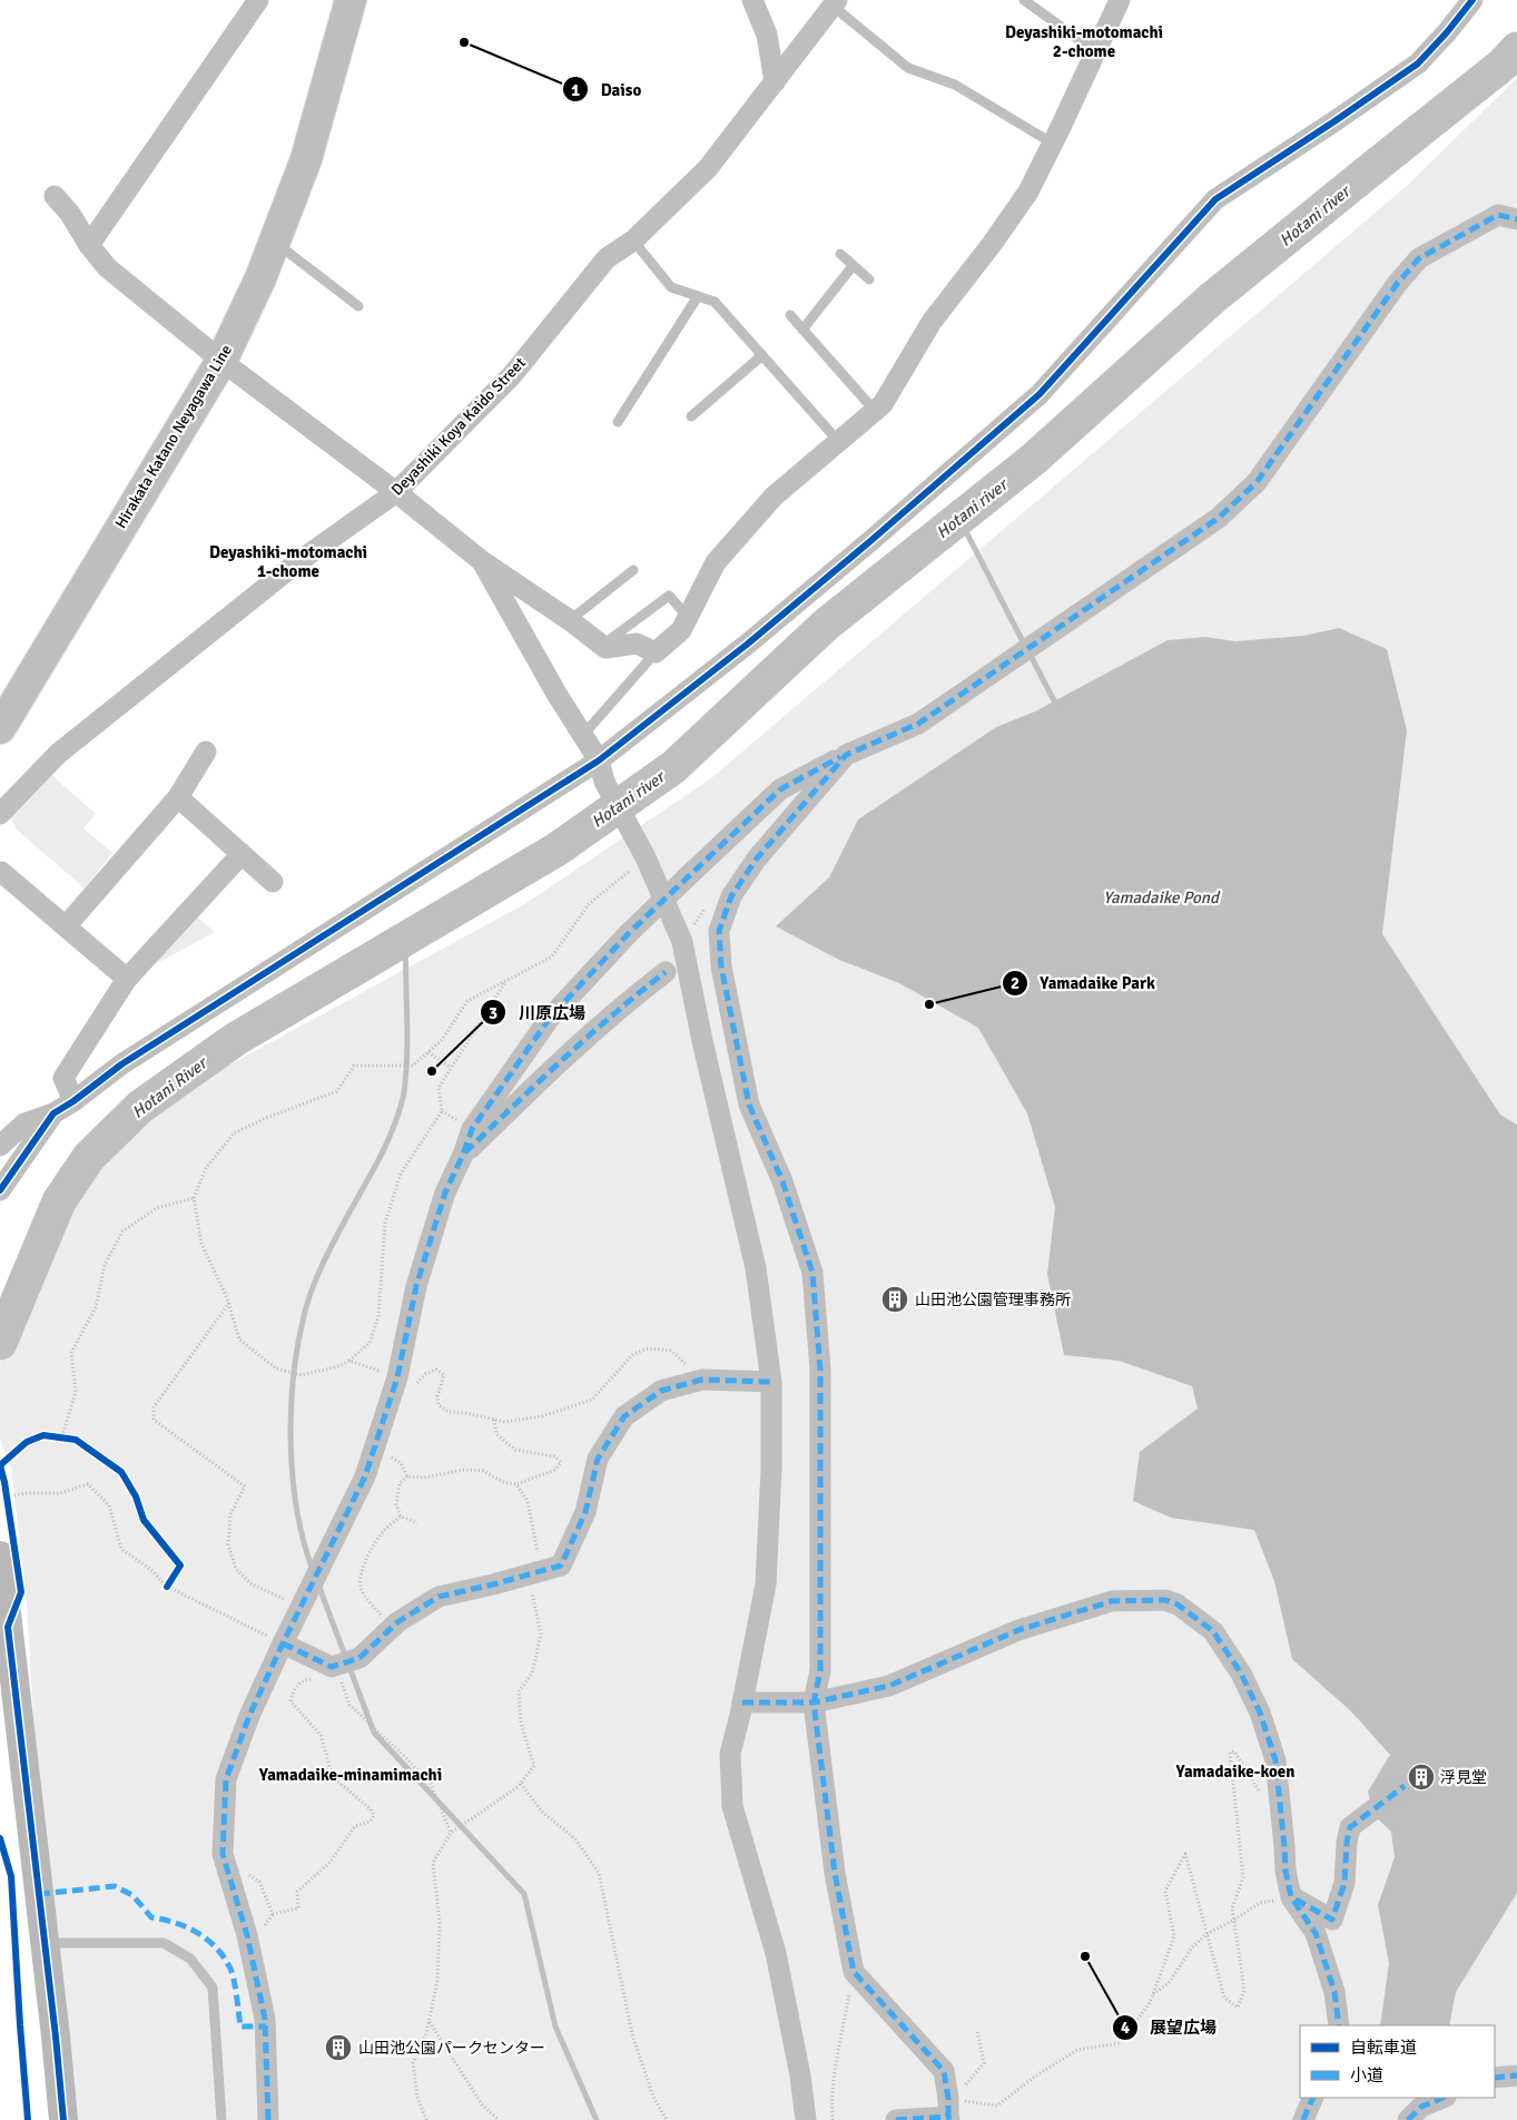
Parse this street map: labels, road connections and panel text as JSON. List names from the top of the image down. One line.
{"streets":{"main road":["Hirakata Katano Neyagawa Line"],"street":["Deyashiki Koya Kaido Street"]},"districts":["Deyashiki-motomachi 2-chome","Deyashiki-motomachi 1-chome","Yamadaike-koen","Yamadaike-minamimachi"],"water":["Hotani river","Yamadaike Pond","Hotani River"],"places":{"other":["Daiso","Yamadaike Park","川原広場","展望広場"],"building":["山田池公園管理事務所","浮見堂","山田池公園パークセンター"]},"legend":["自転車道","小道"]}
